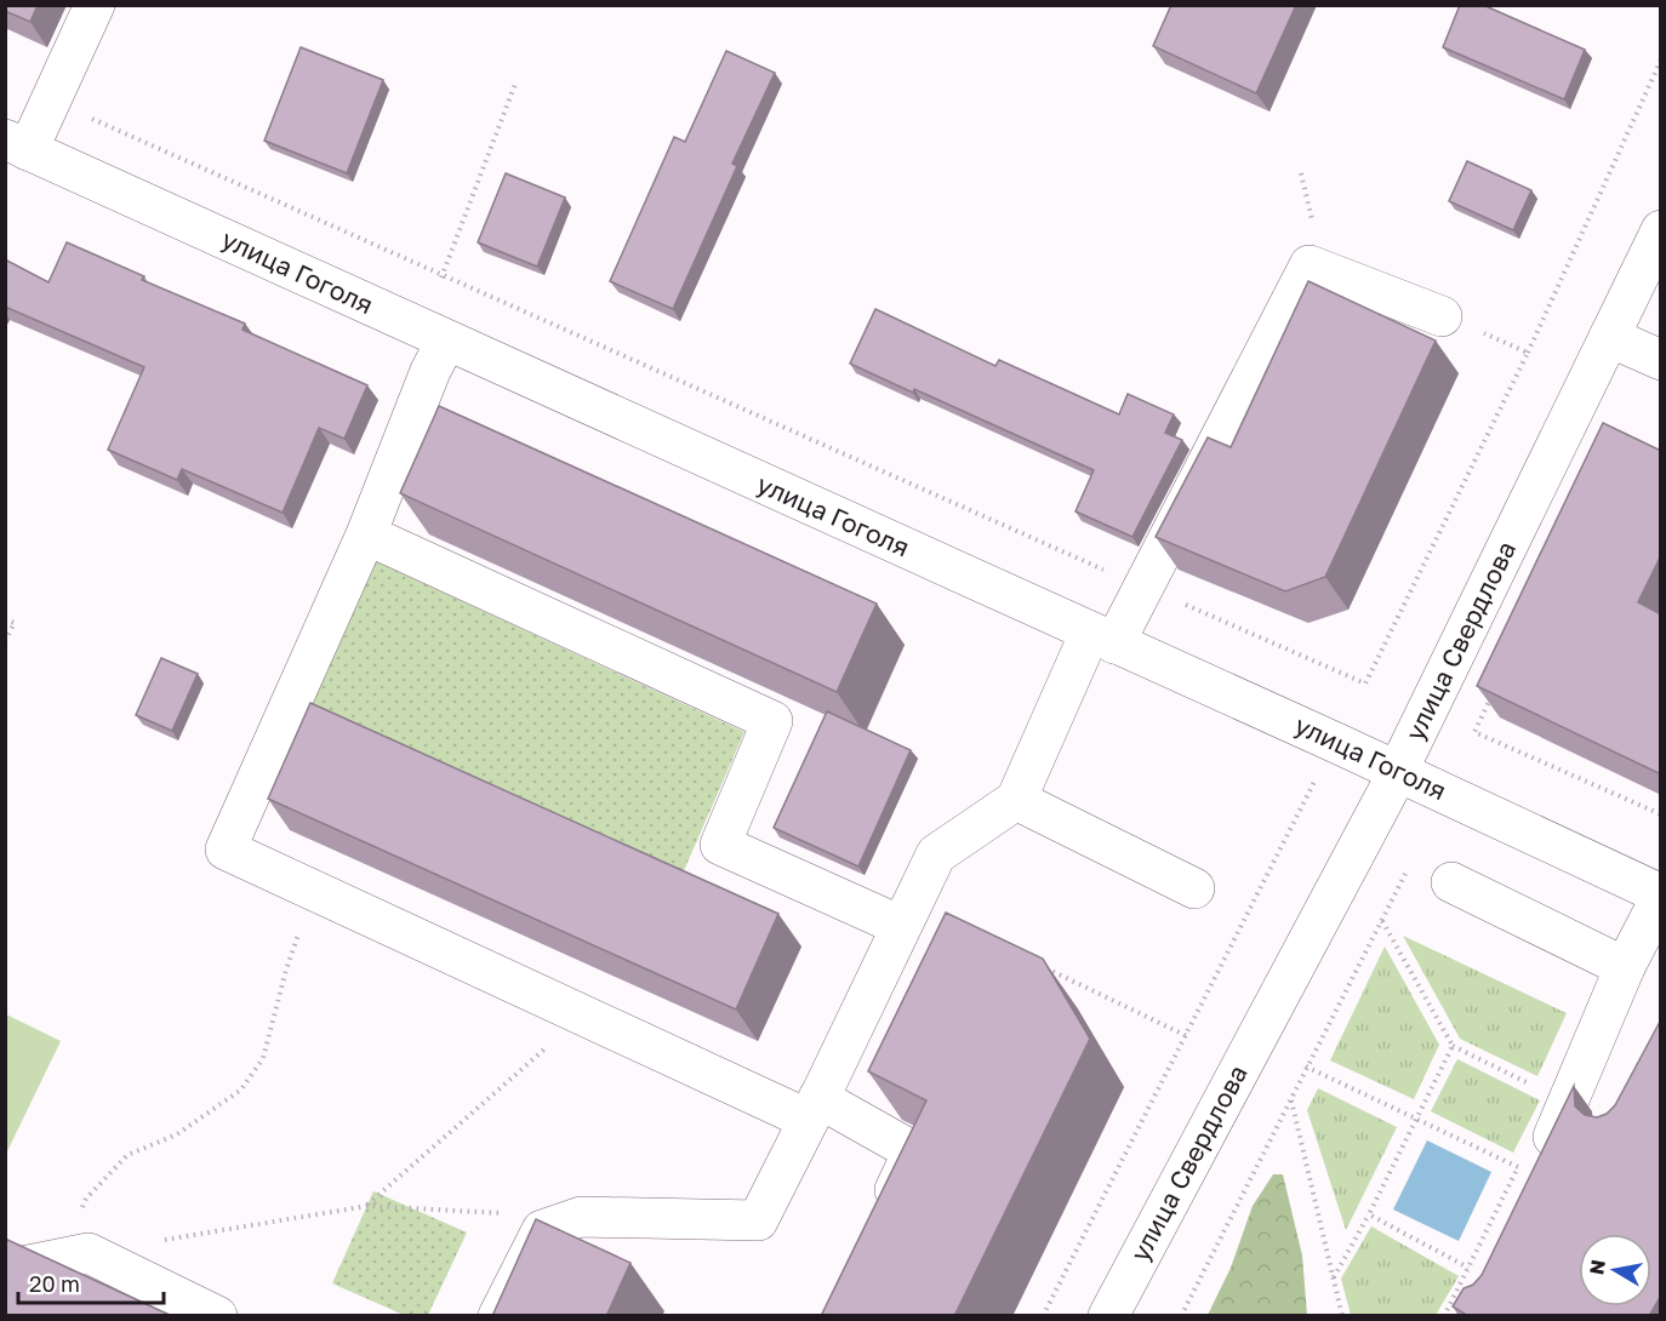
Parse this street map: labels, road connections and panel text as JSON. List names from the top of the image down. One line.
{"streets":{"main road":["улица Гоголя","улица Свердлова"]},"crossings":[["улица Гоголя","улица Свердлова"]],"scale_bar":"20 m","north":"left"}
